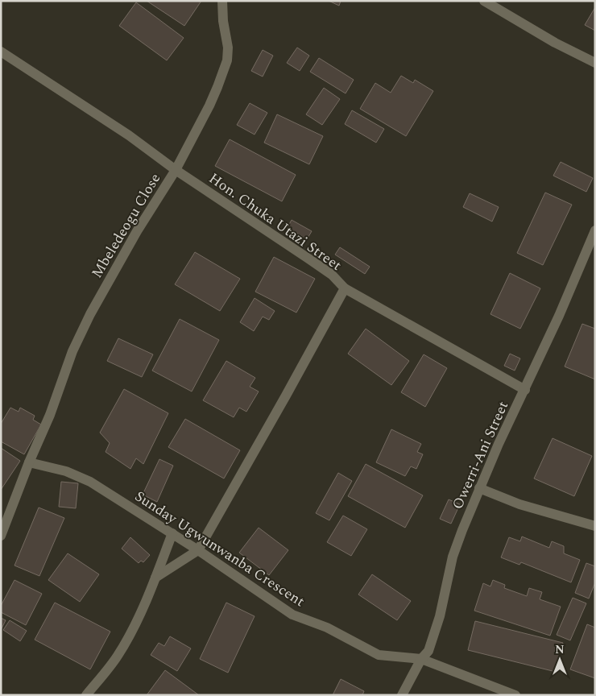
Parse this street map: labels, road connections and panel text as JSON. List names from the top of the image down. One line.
{"streets":{"street":["Hon. Chuka Utazi Street","Mbeledeogu Close","Owerri-Ani Street","Sunday Ugwunwanba Crescent"]},"crossings":[["Hon. Chuka Utazi Street","Mbeledeogu Close"],["Hon. Chuka Utazi Street","Sunday Ugwunwanba Crescent"],["Mbeledeogu Close","Sunday Ugwunwanba Crescent"],["Owerri-Ani Street","Sunday Ugwunwanba Crescent"]],"north":"top"}
